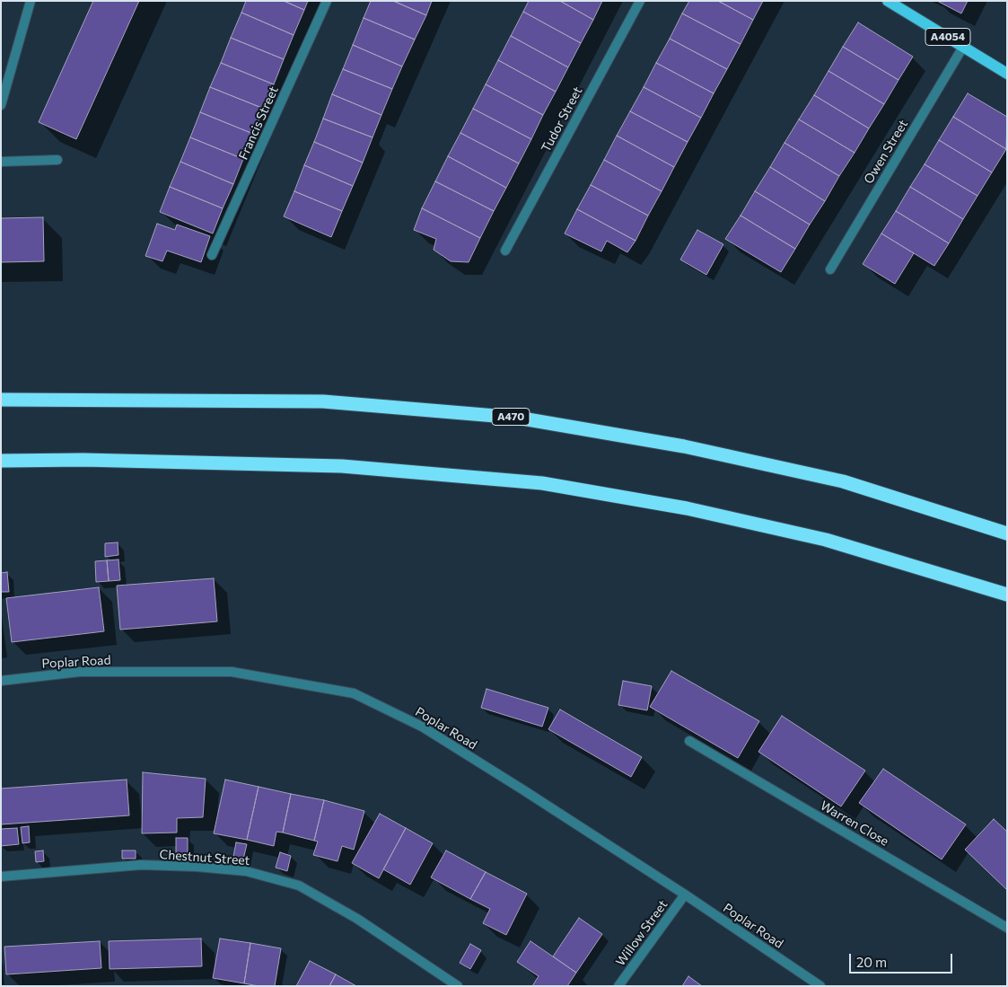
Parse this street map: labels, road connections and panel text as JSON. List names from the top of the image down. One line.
{"streets":{"highway":["A470"],"main road":["A4054"],"street":["Tudor Street","Francis Street","Owen Street","Poplar Road","Warren Close","Chestnut Street","Willow Street"]},"crossings":[["A4054","Owen Street"],["Poplar Road","Willow Street"]],"scale_bar":"20 m"}
